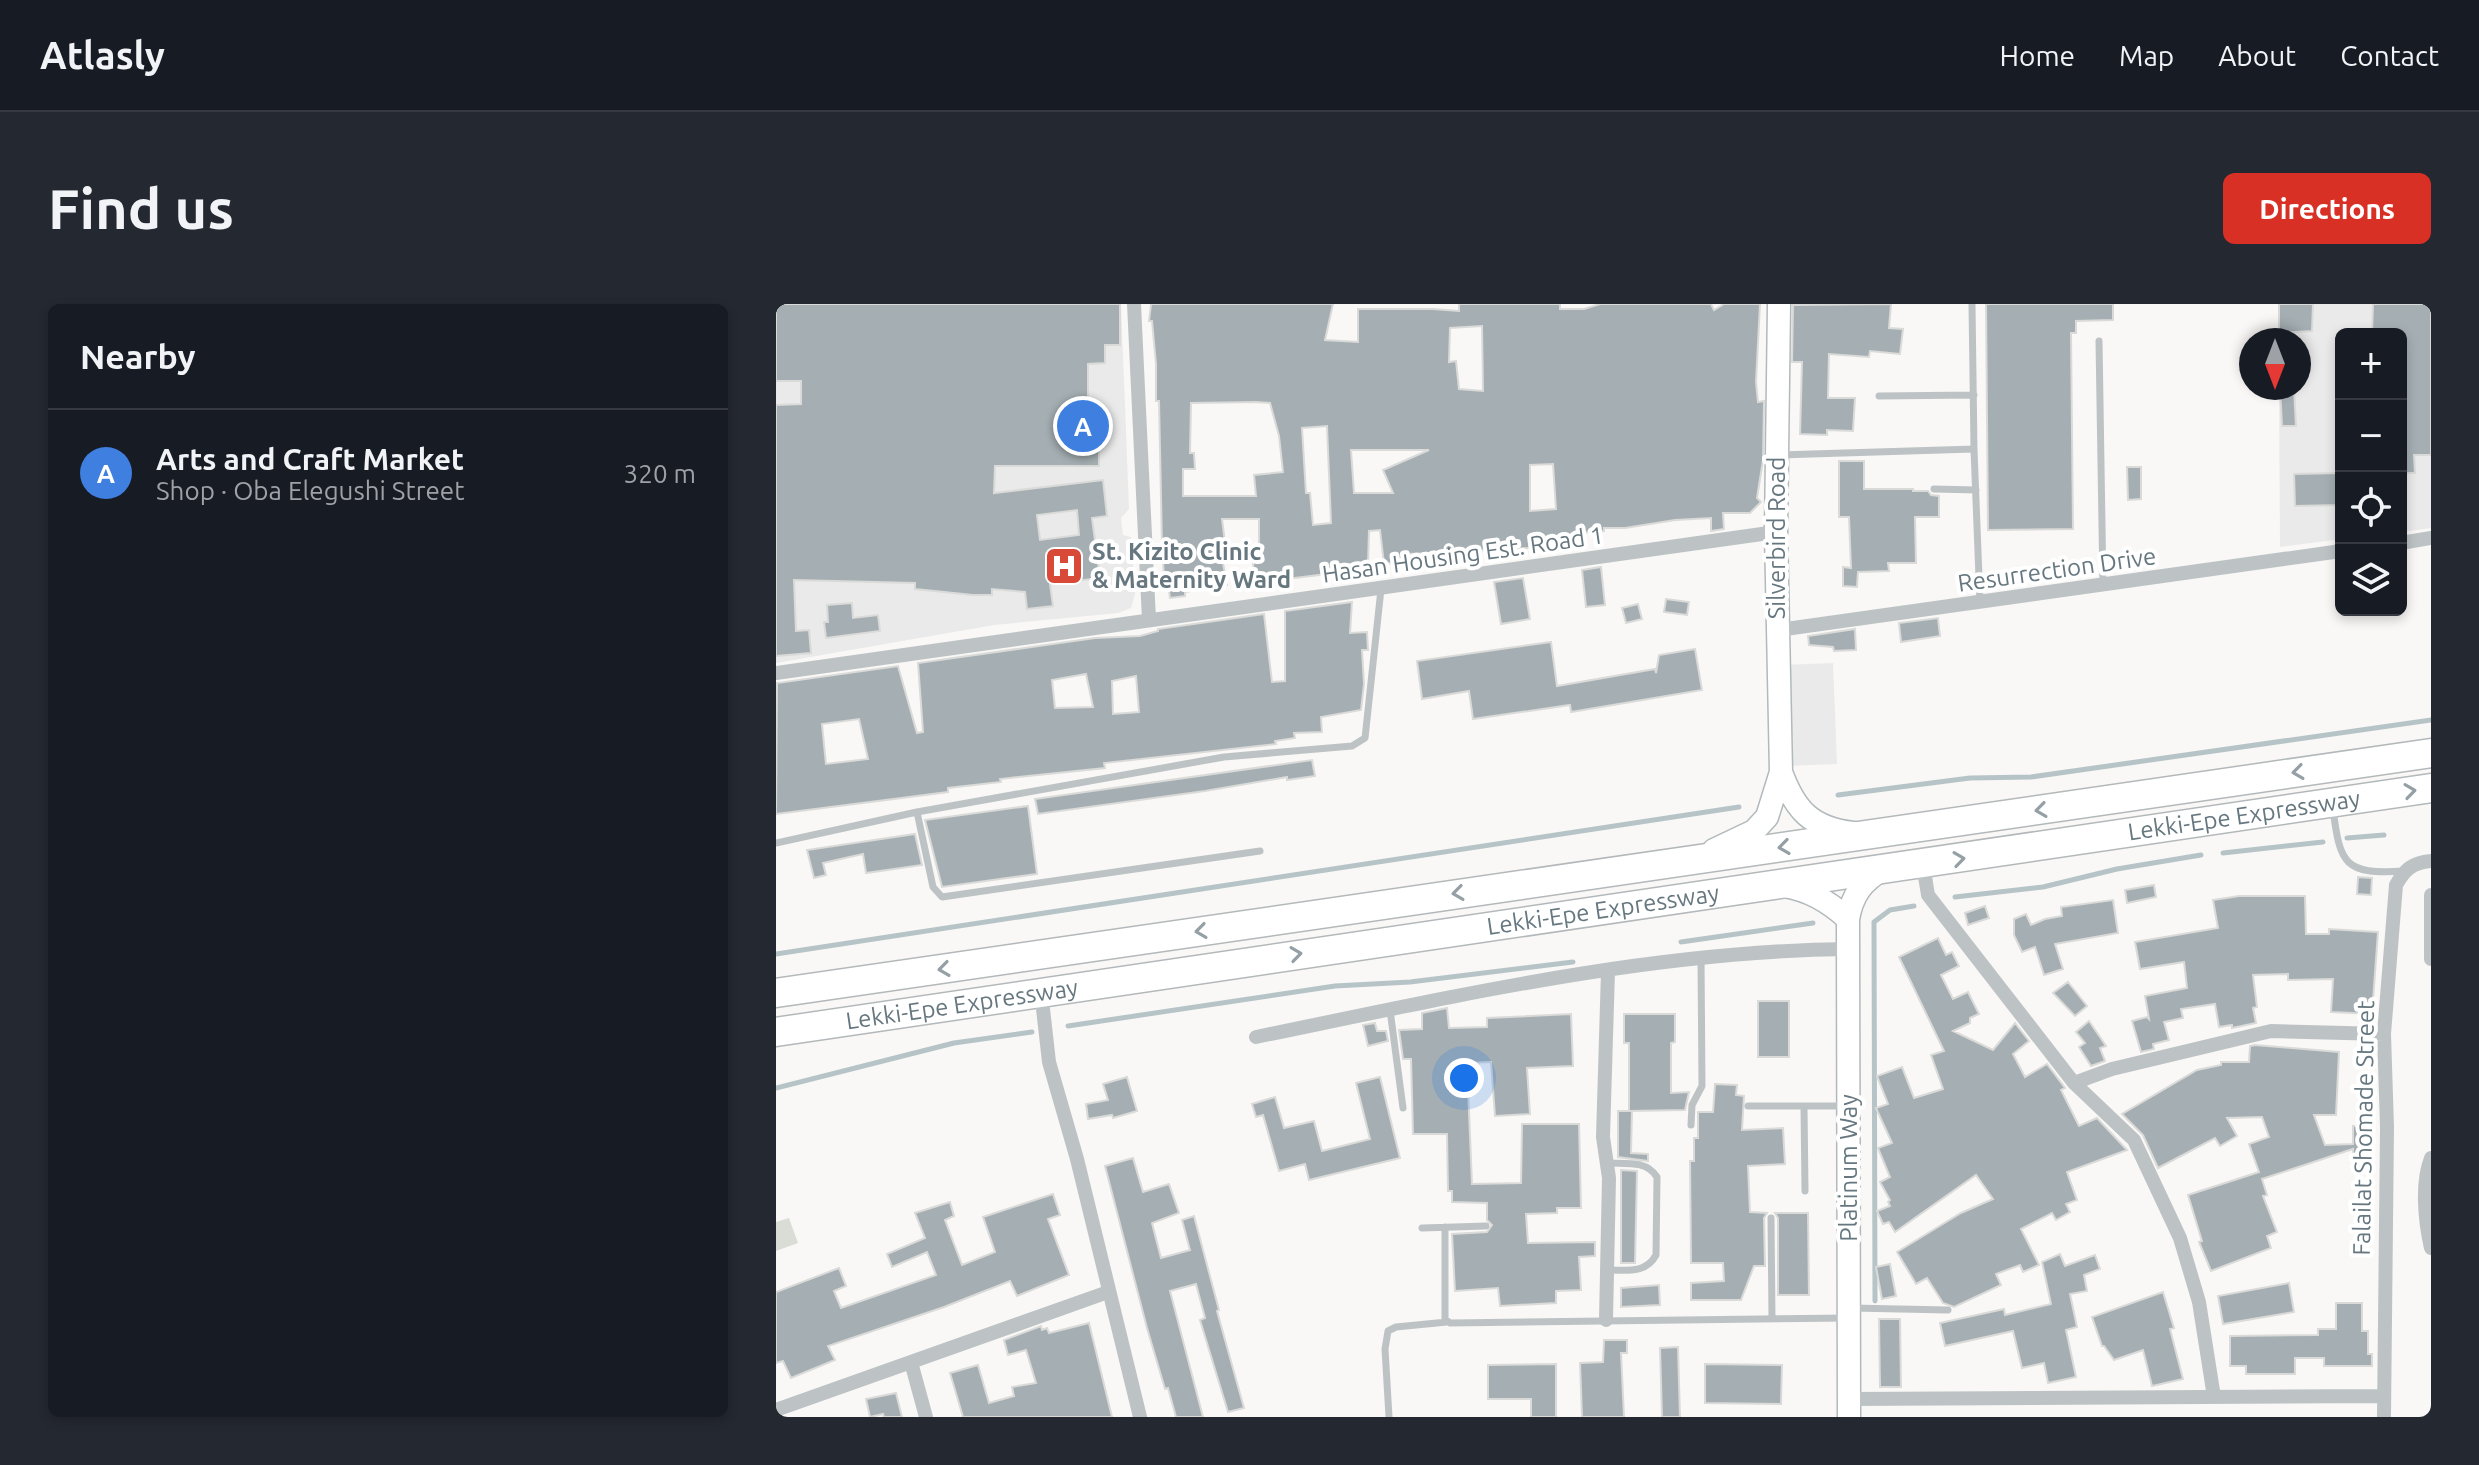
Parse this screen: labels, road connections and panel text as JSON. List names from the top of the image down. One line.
{"streets":{"highway":["Lekki-Epe Expressway"],"street":["Silverbird Road","Hasan Housing Est. Road 1","Resurrection Drive","Falailat Shomade Street","Platinum Way"]},"crossings":[["Silverbird Road","Hasan Housing Est. Road 1"],["Silverbird Road","Resurrection Drive"],["Lekki-Epe Expressway","Platinum Way"]],"places":{"hospital":["St. Kizito Clinic & Maternity Ward"]},"north":"bottom","page":{"header":"Atlasly","nav":["Home","Map","About","Contact"],"buttons":"Directions","title":"Find us","heading":"Nearby","map_buttons":["+","−"],"pins":"A","list":[{"mark":"A","name":"Arts and Craft Market","note":"Shop · Oba Elegushi Street","value":"320 m"}]}}
